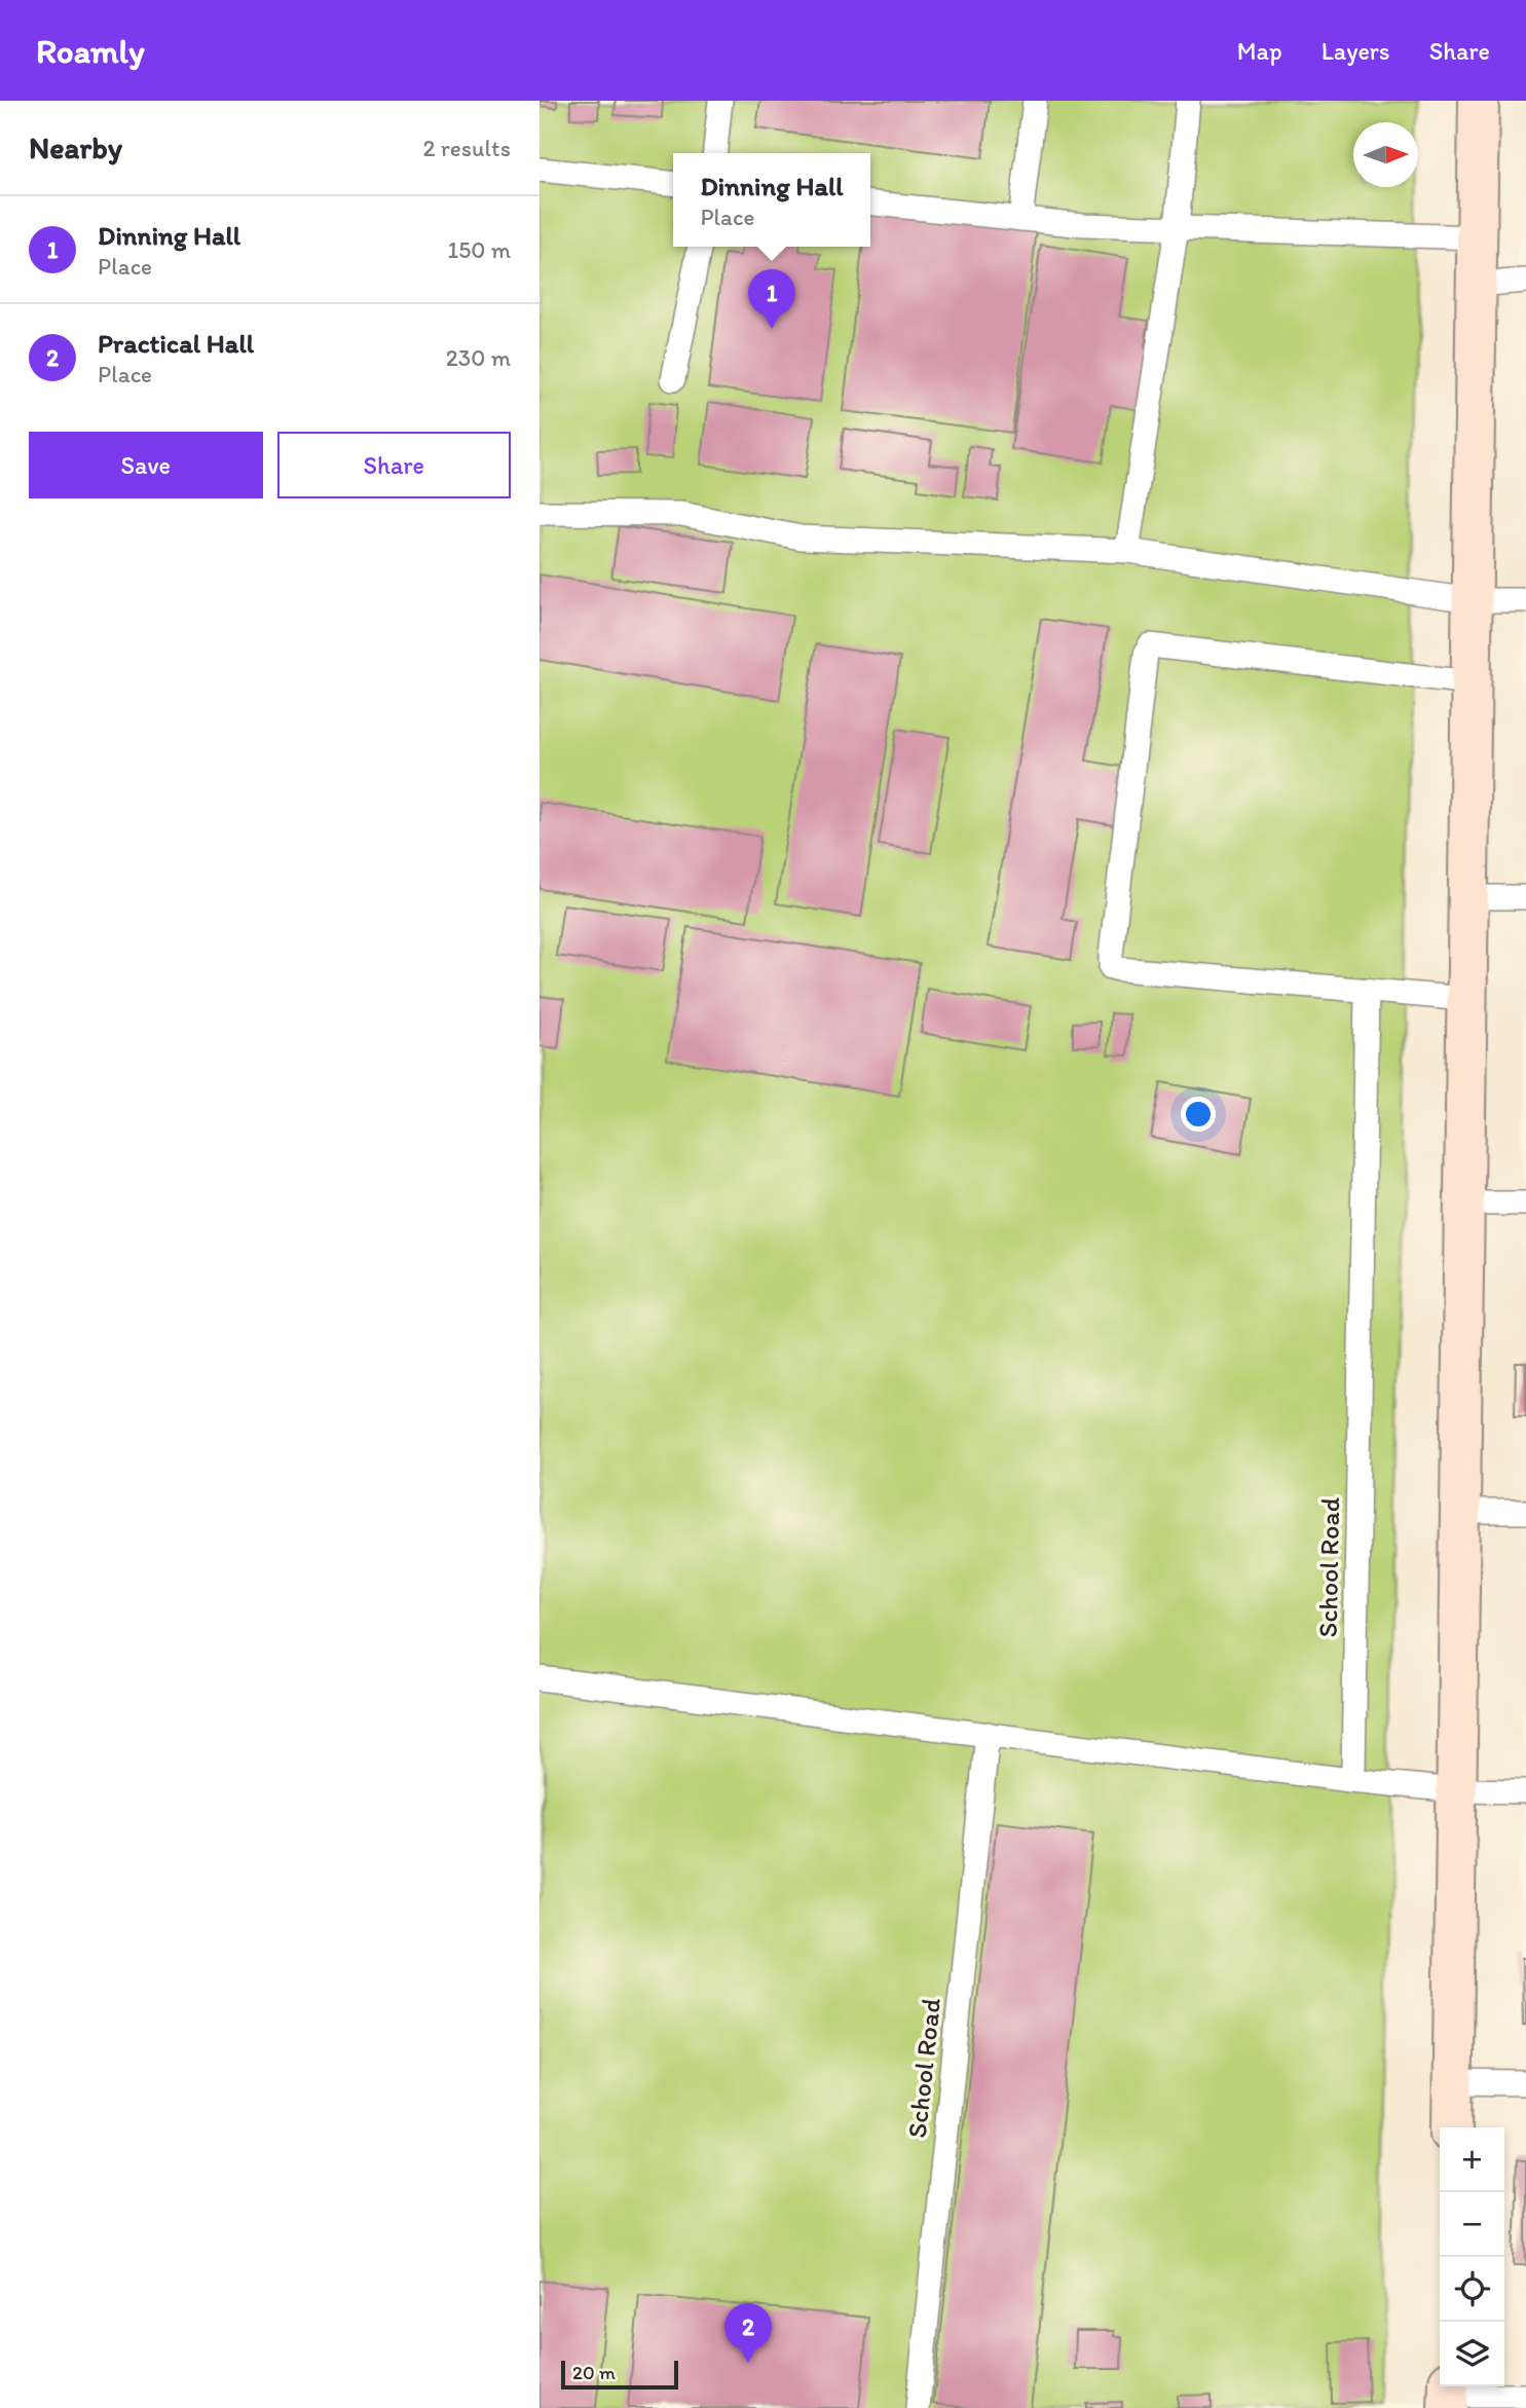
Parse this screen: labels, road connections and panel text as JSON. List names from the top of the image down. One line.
{"streets":{"lane":["School Road"]},"scale_bar":"20 m","north":"right","page":{"header":"Roamly","nav":["Map","Layers","Share"],"heading":["Nearby","2 results"],"popup":["Dinning Hall","Place"],"list":[{"mark":"1","name":"Dinning Hall","note":"Place","value":"150 m"},{"mark":"2","name":"Practical Hall","note":"Place","value":"230 m"}],"pins":["1","2"],"buttons":["Save","Share"],"map_buttons":["+","−"],"scale":"20 m"}}
